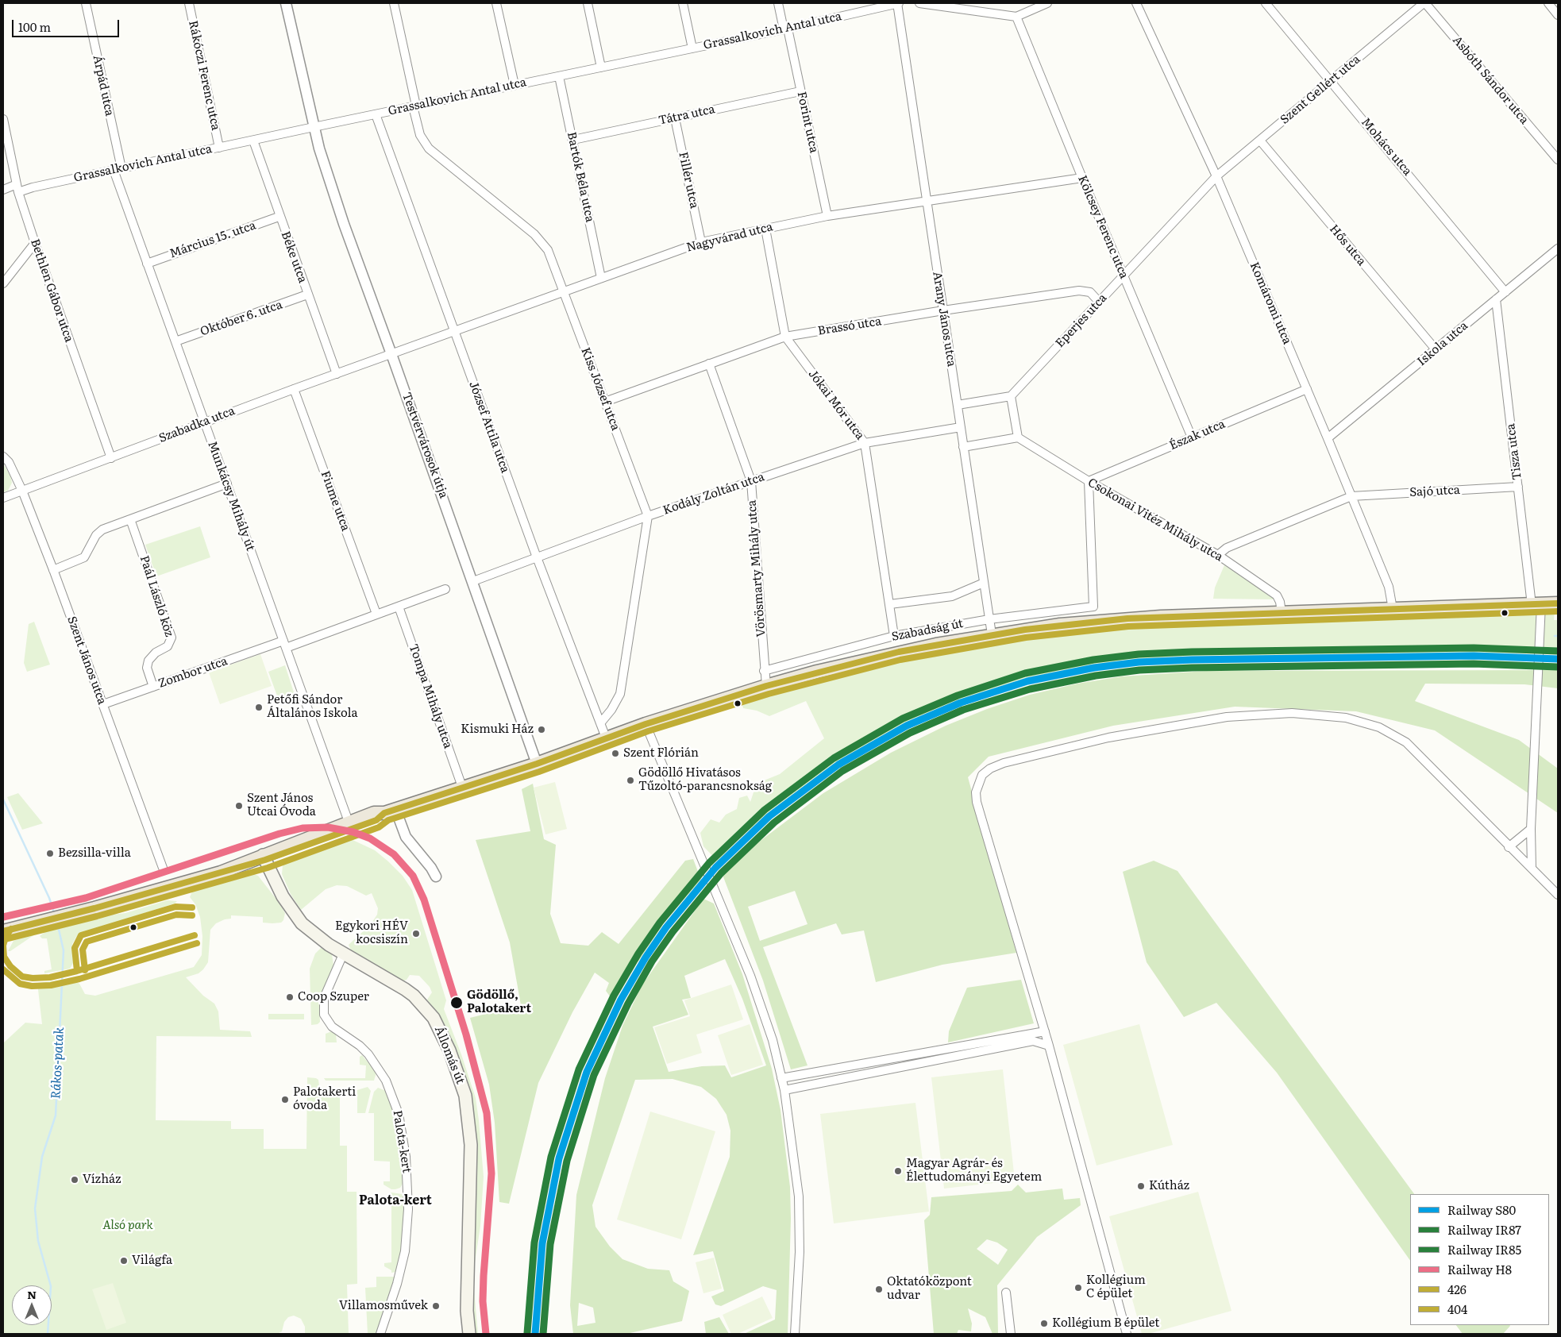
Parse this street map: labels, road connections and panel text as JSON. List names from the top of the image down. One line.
{"streets":{"main road":["Szabadság út","Állomás út"],"street":["Grassalkovich Antal utca","Rákóczi Ferenc utca","Asbóth Sándor utca","Árpád utca","Szent Gellért utca","Tátra utca","Forint utca","Mohács utca","Bartók Béla utca","Fillér utca","Kölcsey Ferenc utca","Nagyvárad utca","Március 15. utca","Hős utca","Béke utca","Bethlen Gábor utca","Komáromi utca","Október 6. utca","Arany János utca","Eperjes utca","Brassó utca","Iskola utca","Kiss József utca","Jókai Mór utca","Szabadka utca","József Attila utca","Észak utca","Testvérvárosok útja","Tisza utca","Sajó utca","Kodály Zoltán utca","Munkácsy Mihály út","Fiume utca","Csokonai Vitéz Mihály utca","Vörösmarty Mihály utca","Paál László köz","Szent János utca","Zombor utca","Tompa Mihály utca","Palota-kert"]},"crossings":[["Grassalkovich Antal utca","Rákóczi Ferenc utca"],["Grassalkovich Antal utca","Árpád utca"],["Grassalkovich Antal utca","Forint utca"],["Grassalkovich Antal utca","Bartók Béla utca"],["Grassalkovich Antal utca","Béke utca"],["Grassalkovich Antal utca","Bethlen Gábor utca"],["Grassalkovich Antal utca","Arany János utca"],["Grassalkovich Antal utca","Kiss József utca"],["Grassalkovich Antal utca","József Attila utca"],["Grassalkovich Antal utca","Testvérvárosok útja"],["Grassalkovich Antal utca","Munkácsy Mihály út"],["Asbóth Sándor utca","Szent Gellért utca"],["Árpád utca","Munkácsy Mihály út"],["Szent Gellért utca","Mohács utca"],["Szent Gellért utca","Hős utca"],["Szent Gellért utca","Komáromi utca"],["Szent Gellért utca","Eperjes utca"],["Tátra utca","Forint utca"],["Tátra utca","Bartók Béla utca"],["Tátra utca","Fillér utca"],["Forint utca","Nagyvárad utca"],["Mohács utca","Iskola utca"],["Bartók Béla utca","Nagyvárad utca"],["Fillér utca","Nagyvárad utca"],["Kölcsey Ferenc utca","Nagyvárad utca"],["Kölcsey Ferenc utca","Eperjes utca"],["Kölcsey Ferenc utca","Észak utca"],["Nagyvárad utca","Arany János utca"],["Nagyvárad utca","Kiss József utca"],["Nagyvárad utca","Jókai Mór utca"],["Nagyvárad utca","Szabadka utca"],["Nagyvárad utca","József Attila utca"],["Nagyvárad utca","Testvérvárosok útja"],["Március 15. utca","Béke utca"],["Március 15. utca","Munkácsy Mihály út"],["Hős utca","Iskola utca"],["Béke utca","Október 6. utca"],["Béke utca","Szabadka utca"],["Bethlen Gábor utca","Szabadka utca"],["Komáromi utca","Eperjes utca"],["Komáromi utca","Iskola utca"],["Komáromi utca","Észak utca"],["Komáromi utca","Sajó utca"],["Komáromi utca","Szabadság út"],["Október 6. utca","Munkácsy Mihály út"],["Arany János utca","Brassó utca"],["Arany János utca","Kodály Zoltán utca"],["Arany János utca","Szabadság út"],["Eperjes utca","Brassó utca"],["Brassó utca","Kiss József utca"],["Brassó utca","Jókai Mór utca"],["Brassó utca","Vörösmarty Mihály utca"],["Iskola utca","Tisza utca"],["Kiss József utca","József Attila utca"],["Kiss József utca","Kodály Zoltán utca"],["Jókai Mór utca","Kodály Zoltán utca"],["Jókai Mór utca","Szabadság út"],["Szabadka utca","Testvérvárosok útja"],["Szabadka utca","Munkácsy Mihály út"],["Szabadka utca","Fiume utca"],["Szabadka utca","Szent János utca"],["József Attila utca","Kodály Zoltán utca"],["József Attila utca","Szabadság út"],["Észak utca","Csokonai Vitéz Mihály utca"],["Észak utca","Szabadság út"],["Testvérvárosok útja","Kodály Zoltán utca"],["Testvérvárosok útja","Szabadság út"],["Tisza utca","Sajó utca"],["Tisza utca","Szabadság út"],["Sajó utca","Csokonai Vitéz Mihály utca"],["Kodály Zoltán utca","Vörösmarty Mihály utca"],["Munkácsy Mihály út","Szabadság út"],["Munkácsy Mihály út","Zombor utca"],["Fiume utca","Zombor utca"],["Csokonai Vitéz Mihály utca","Szabadság út"],["Vörösmarty Mihály utca","Szabadság út"],["Paál László köz","Zombor utca"],["Szabadság út","Tompa Mihály utca"],["Szabadság út","Állomás út"],["Szent János utca","Zombor utca"],["Zombor utca","Tompa Mihály utca"],["Állomás út","Palota-kert"]],"districts":["Palota-kert"],"water":["Rákos-patak"],"parks":["Alsó park"],"places":["Petőfi Sándor Általános Iskola","Kismuki Ház","Szent Flórián","Gödöllő Hivatásos Tűzoltó-parancsnokság","Szent János Utcai Óvoda","Bezsilla-villa","Egykori HÉV kocsiszín","Coop Szuper","Gödöllő, Palotakert","Palotakerti óvoda","Magyar Agrár- és Élettudományi Egyetem","Vízház","Kútház","Világfa","Kollégium C épület","Oktatóközpont udvar","Villamosművek","Kollégium B épület"],"lines":["transit line 426","transit line 404","rail line IR85","rail line S80","rail line IR87","rail line H8"],"legend":["Railway S80","Railway IR87","Railway IR85","Railway H8","426","404"],"scale_bar":"100 m","north":"top"}
